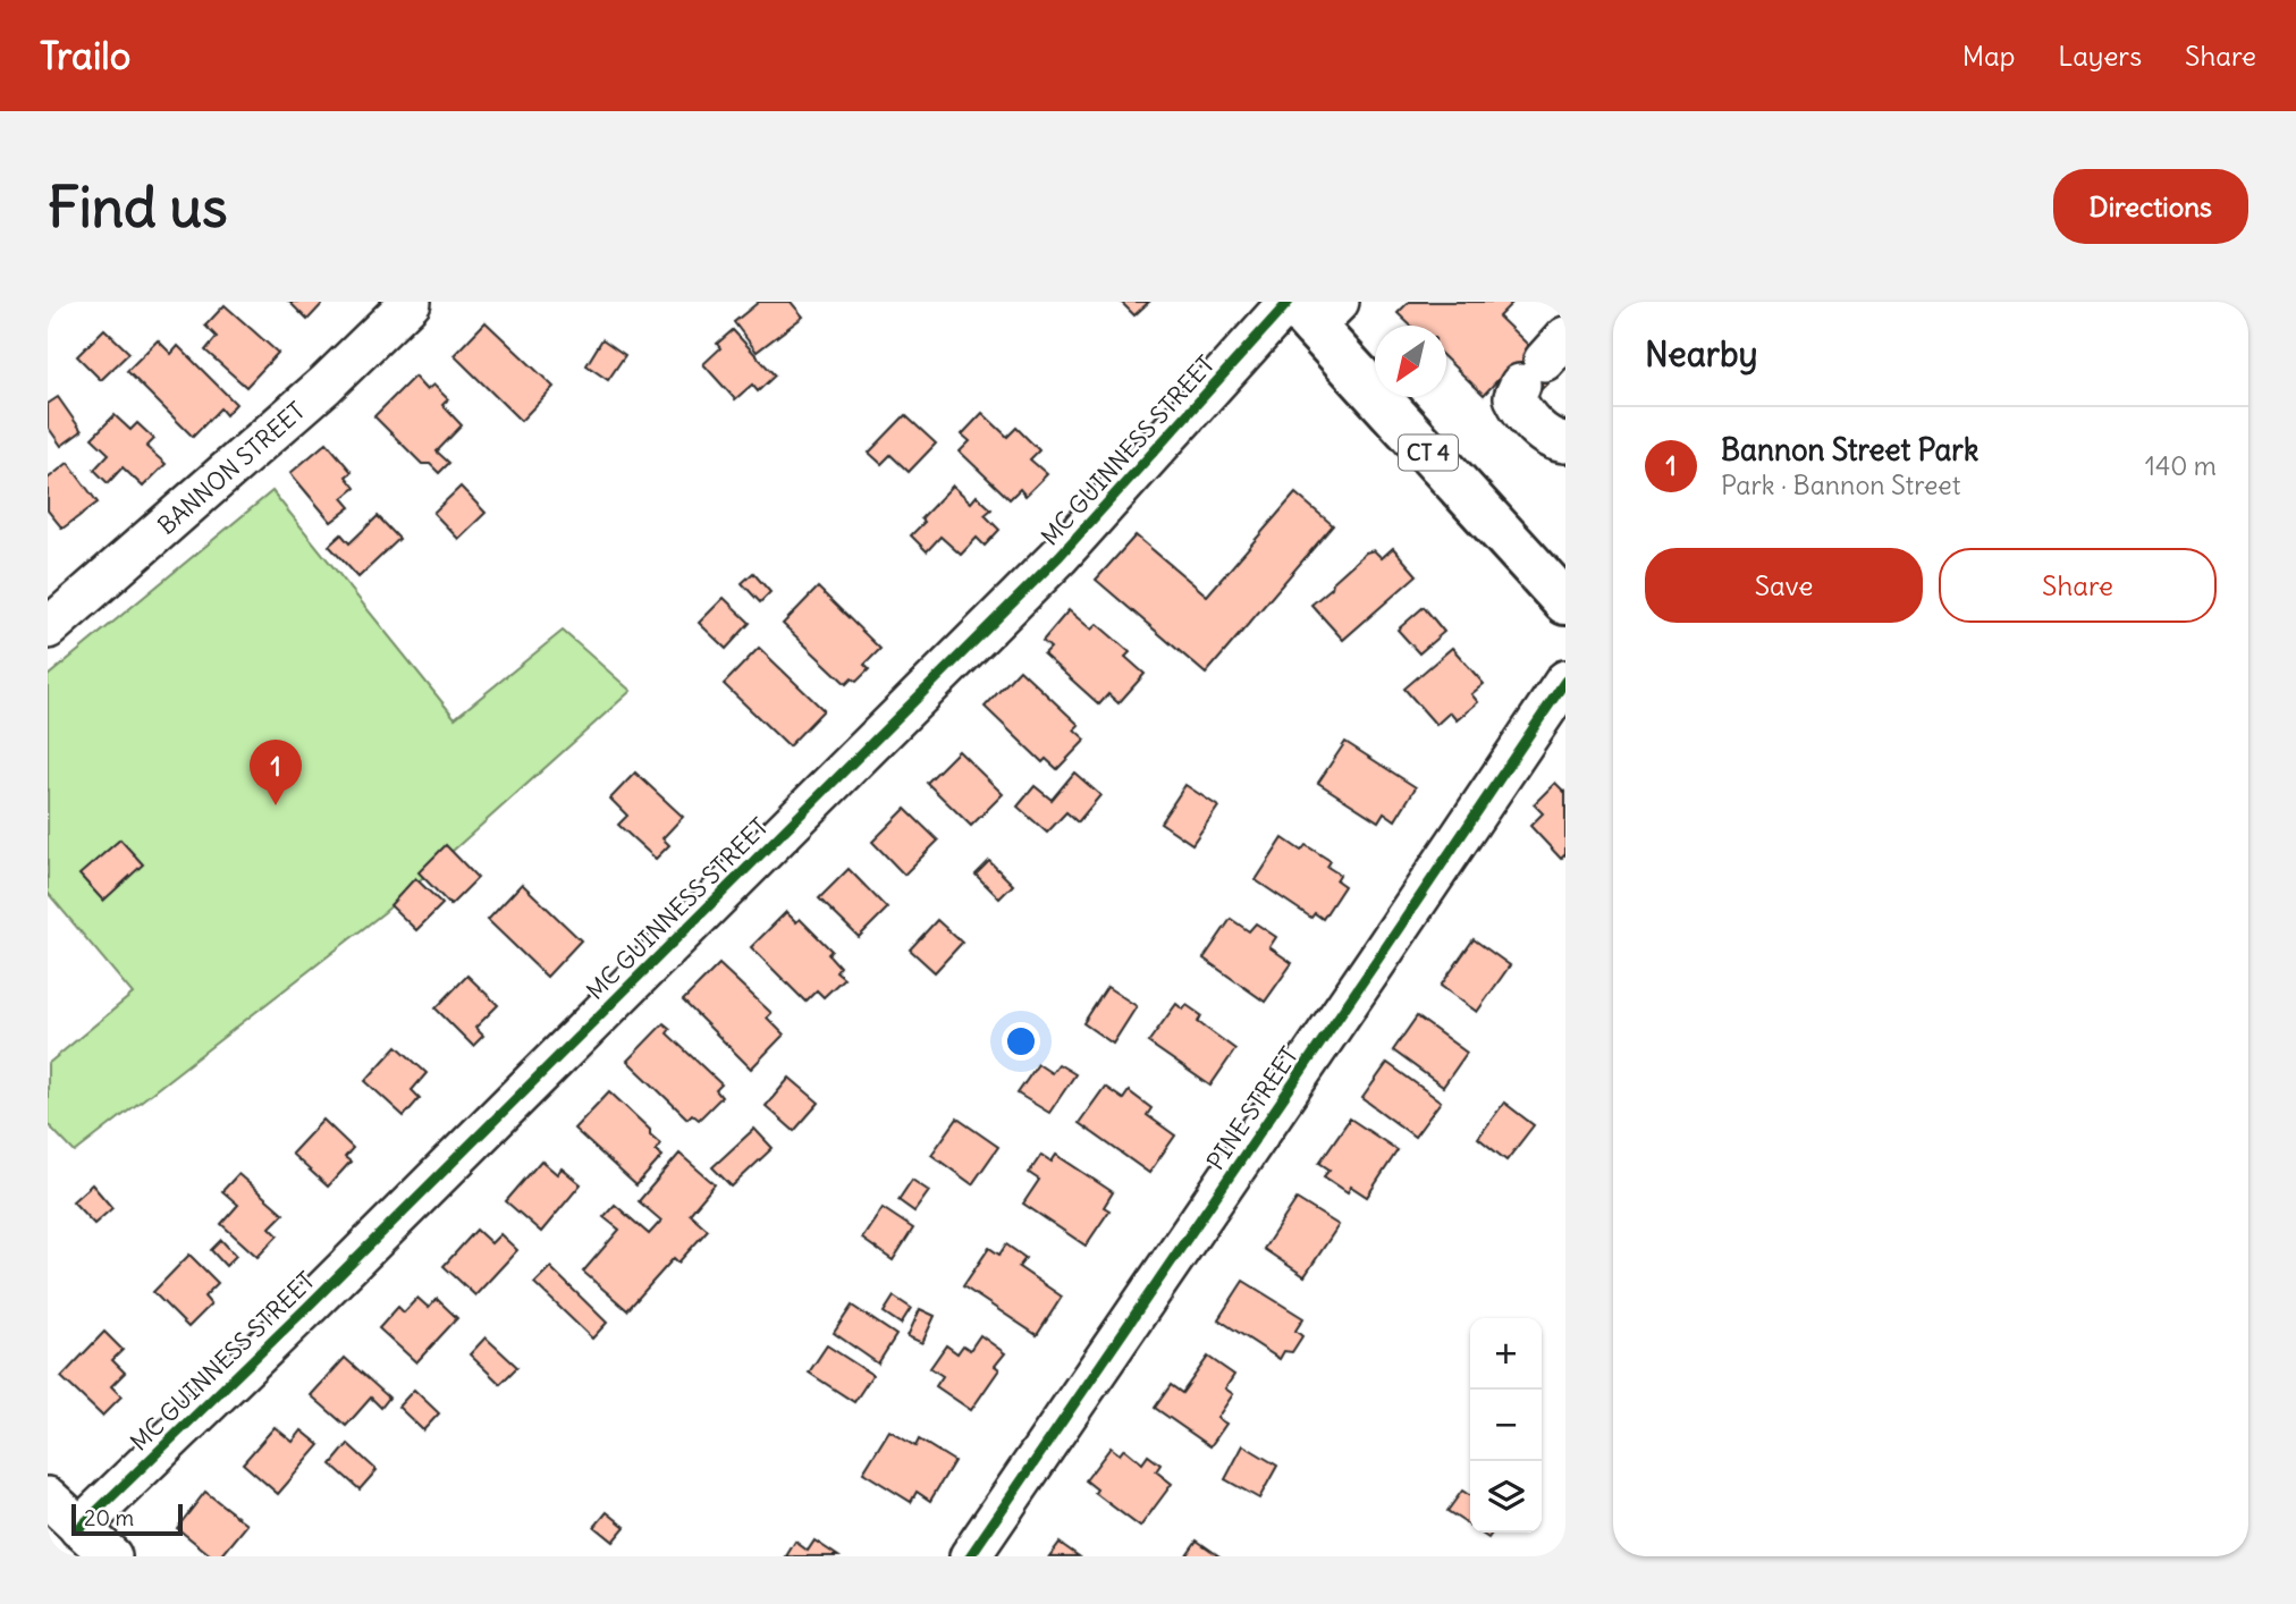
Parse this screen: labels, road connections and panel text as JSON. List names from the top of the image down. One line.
{"streets":{"main road":["CT 4"],"street":["MC GUINNESS STREET","BANNON STREET","PINE STREET"]},"crossings":[["MC GUINNESS STREET","CT 4"]],"scale_bar":"20 m","north":"bottom left","page":{"header":"Trailo","nav":["Map","Layers","Share"],"buttons":["Directions",["Save","Share"]],"title":"Find us","heading":"Nearby","list":[{"mark":"1","name":"Bannon Street Park","note":"Park · Bannon Street","value":"140 m"}],"pins":"1","map_buttons":["+","−"],"scale":"20 m"}}
